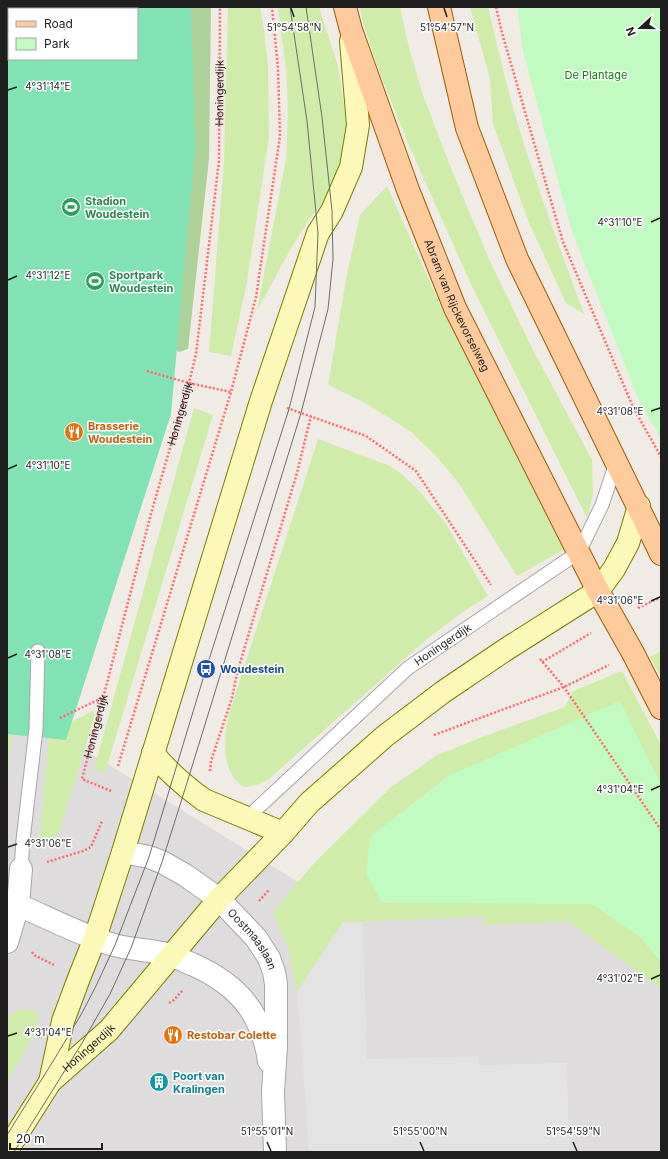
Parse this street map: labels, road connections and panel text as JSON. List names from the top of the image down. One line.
{"streets":{"main road":["Abram van Rijckevorselweg"],"street":["Honingerdijk","Oostmaaslaan"]},"crossings":[["Honingerdijk","Abram van Rijckevorselweg"],["Honingerdijk","Oostmaaslaan"]],"parks":["De Plantage"],"places":{"sports":["Stadion Woudestein","Sportpark Woudestein"],"restaurant":["Brasserie Woudestein","Restobar Colette"],"bus stop":["Woudestein"],"building":["Poort van Kralingen"]},"legend":["Road","Park"],"scale_bar":"20 m","north":"left","coordinates":["51°54'58\"N","51°54'57\"N","4°31'14\"E","4°31'10\"E","4°31'12\"E","4°31'08\"E","4°31'06\"E","4°31'04\"E","4°31'02\"E","51°55'01\"N","51°55'00\"N","51°54'59\"N"]}
